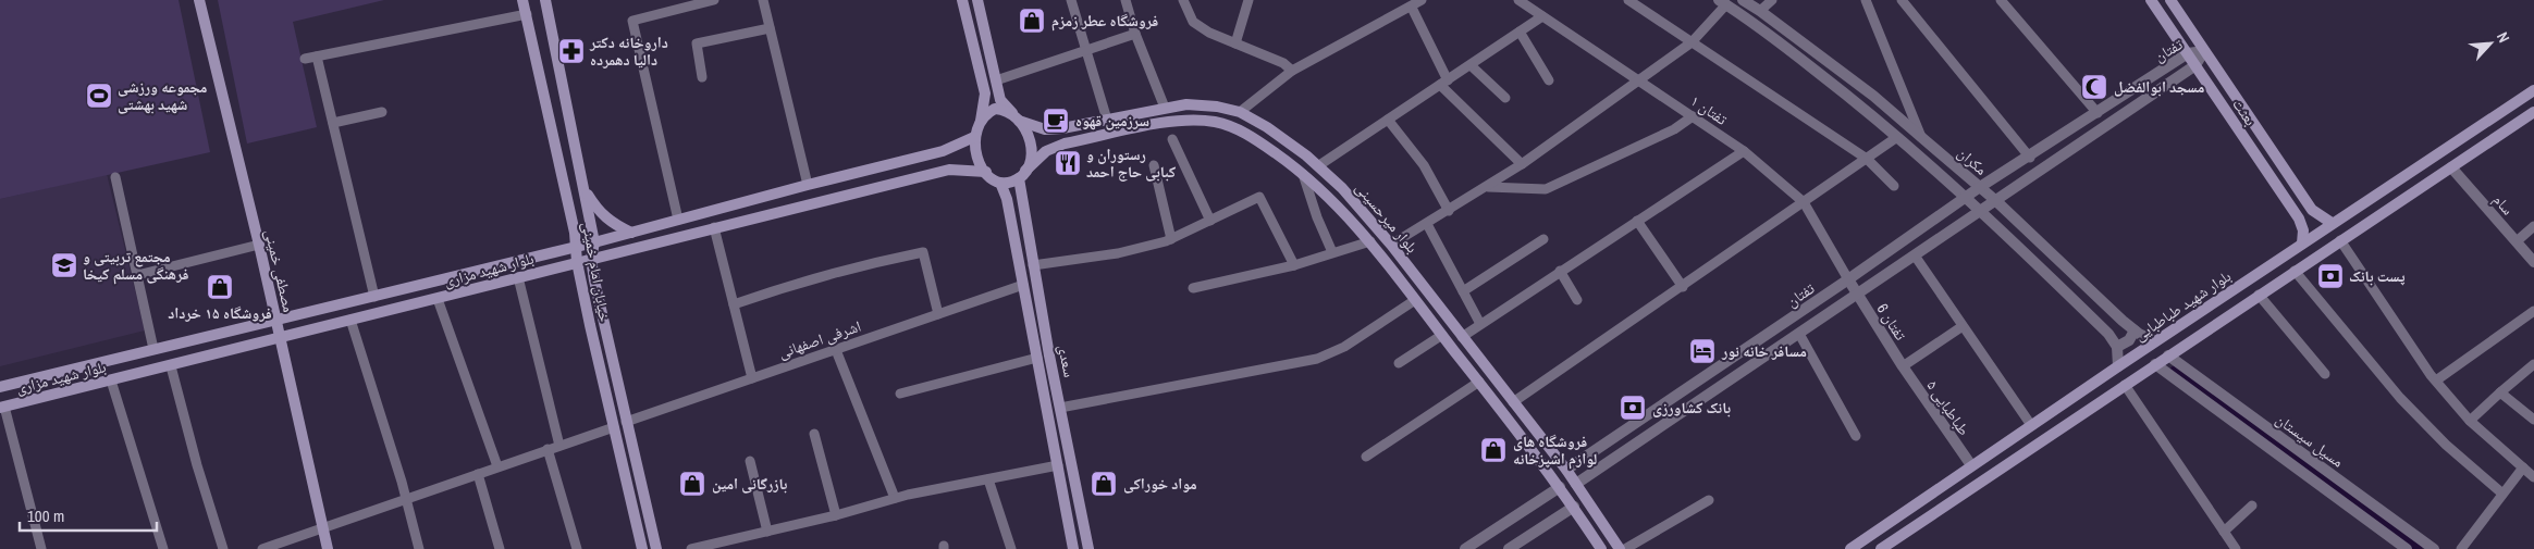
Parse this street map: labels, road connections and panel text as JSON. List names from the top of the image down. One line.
{"streets":{"main road":["بعثت","بلوار میرحسینی","بلوار شهید مزاری","مصطفی خمینی","خیابان امام خمینی","بلوار شهید طباطبایی","سعدی"],"street":["تفتان","تفتان ۱","مکران","سام","تفتان 6","اشرفی اصفهانی","طباطبایی ۵","مسیل سیستان"]},"crossings":[["تفتان","تفتان ۱"],["تفتان","بعثت"],["تفتان","مکران"],["تفتان","بلوار میرحسینی"],["تفتان","تفتان 6"],["تفتان ۱","تفتان 6"],["بعثت","بلوار شهید طباطبایی"],["مکران","بلوار شهید طباطبایی"],["بلوار میرحسینی","بلوار شهید مزاری"],["بلوار میرحسینی","سعدی"],["بلوار شهید مزاری","مصطفی خمینی"],["بلوار شهید مزاری","خیابان امام خمینی"],["بلوار شهید مزاری","سعدی"],["خیابان امام خمینی","اشرفی اصفهانی"],["بلوار شهید طباطبایی","طباطبایی ۵"],["تفتان 6","طباطبایی ۵"],["اشرفی اصفهانی","سعدی"]],"places":{"shop":["فروشگاه عطر زمزم","فروشگاه ۱۵ خرداد","فروشگاه های لوازم اشپزخانه","بازرگانی امین","مواد خوراکی"],"pharmacy":["داروخانه دکتر دالیا دهمرده"],"mosque":["مسجد ابوالفضل"],"sports":["مجموعه ورزشی شهید بهشتی"],"cafe":["سرزمین قهوه"],"restaurant":["رستوران و کبابی حاج احمد"],"school or university":["مجتمع تربیتی و فرهنگی مسلم کیخا"],"bank":["پست بانک","بانک کشاورزی"],"hotel":["مسافر خانه نور"]},"scale_bar":"100 m","north":"top right"}
